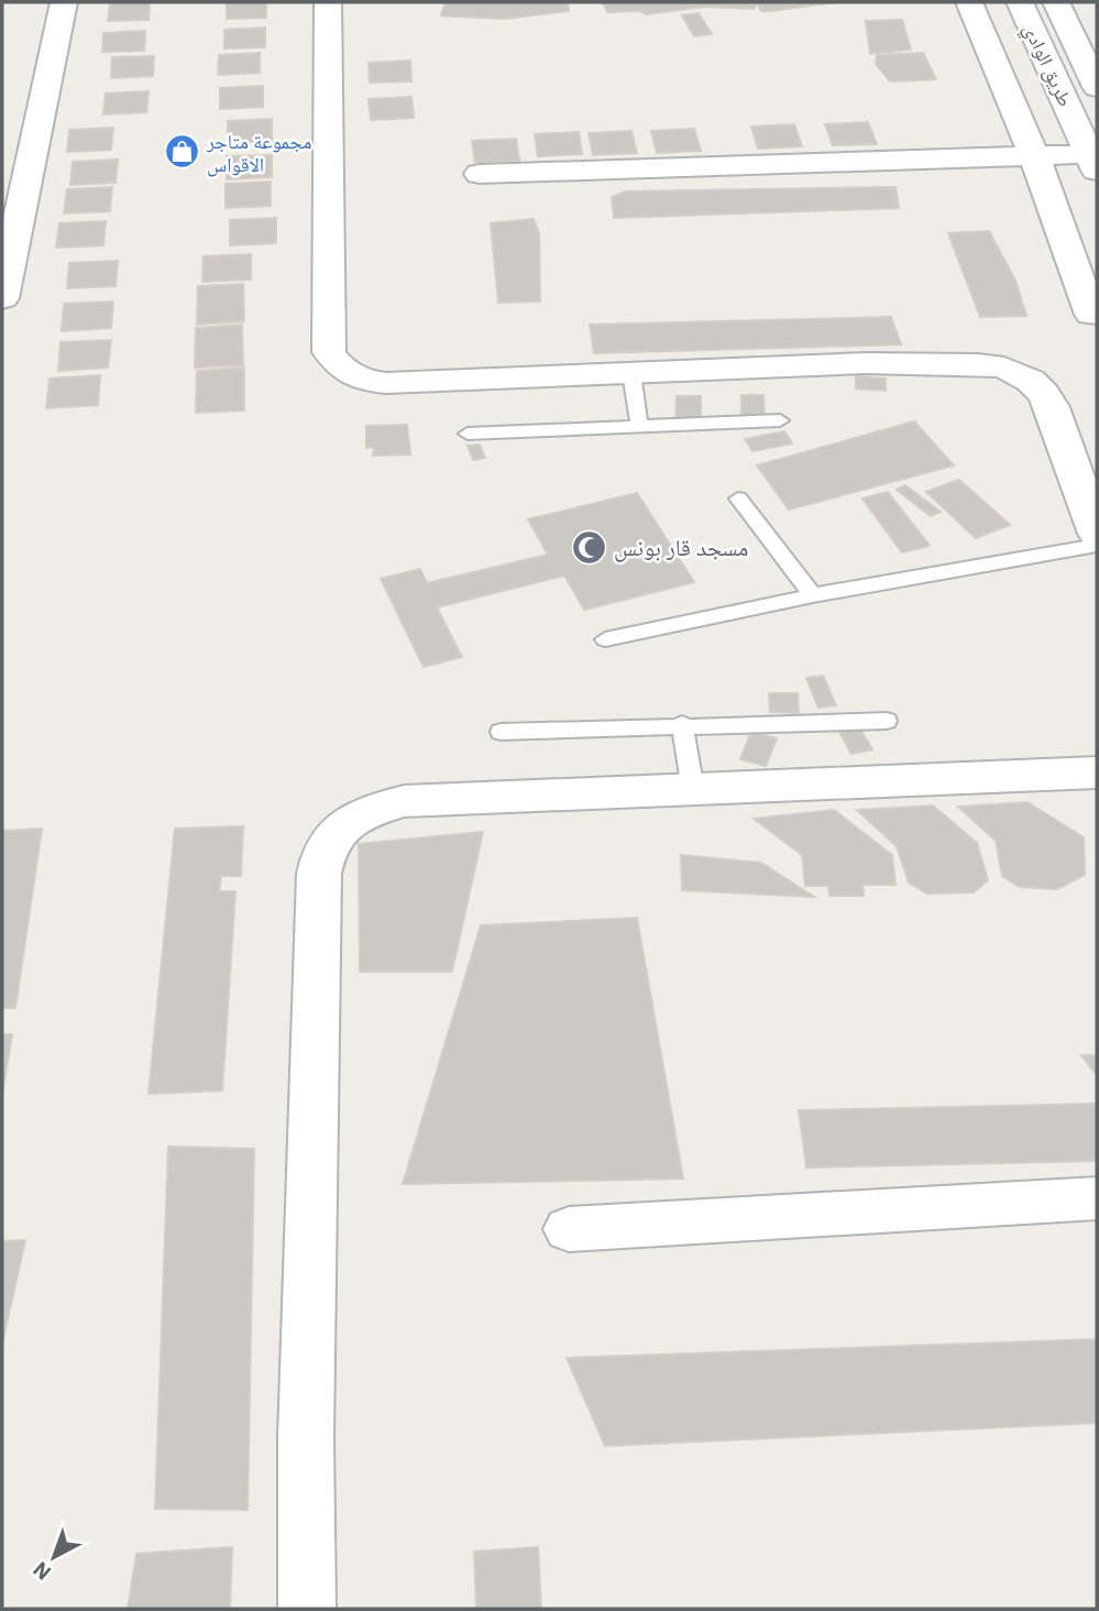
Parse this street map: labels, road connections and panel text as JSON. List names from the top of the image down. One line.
{"streets":{"street":["طريق الوادي"]},"places":{"shop":["مجموعة متاجر الاقواس"],"mosque":["مسجد قار بونس"]},"north":"bottom left"}
